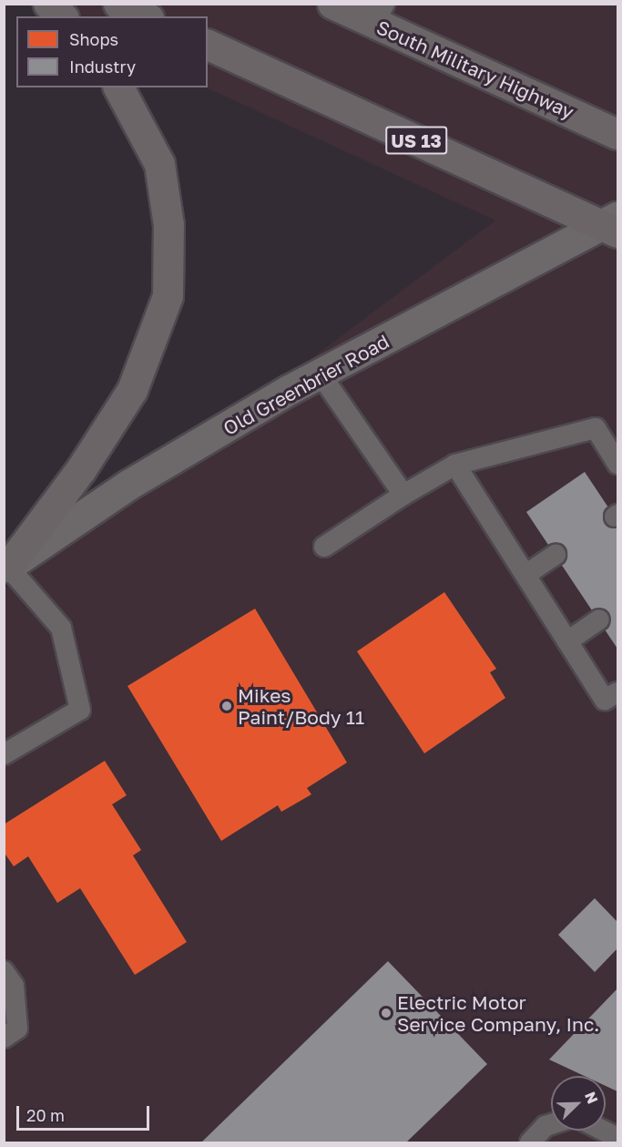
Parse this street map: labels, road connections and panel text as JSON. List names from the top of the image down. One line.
{"streets":{"main road":["South Military Highway","US 13"],"street":["Old Greenbrier Road"]},"crossings":[["US 13","Old Greenbrier Road"]],"places":["Mikes Paint/Body 11","Electric Motor Service Company, Inc."],"legend":["Shops","Industry"],"scale_bar":"20 m","north":"top right"}
